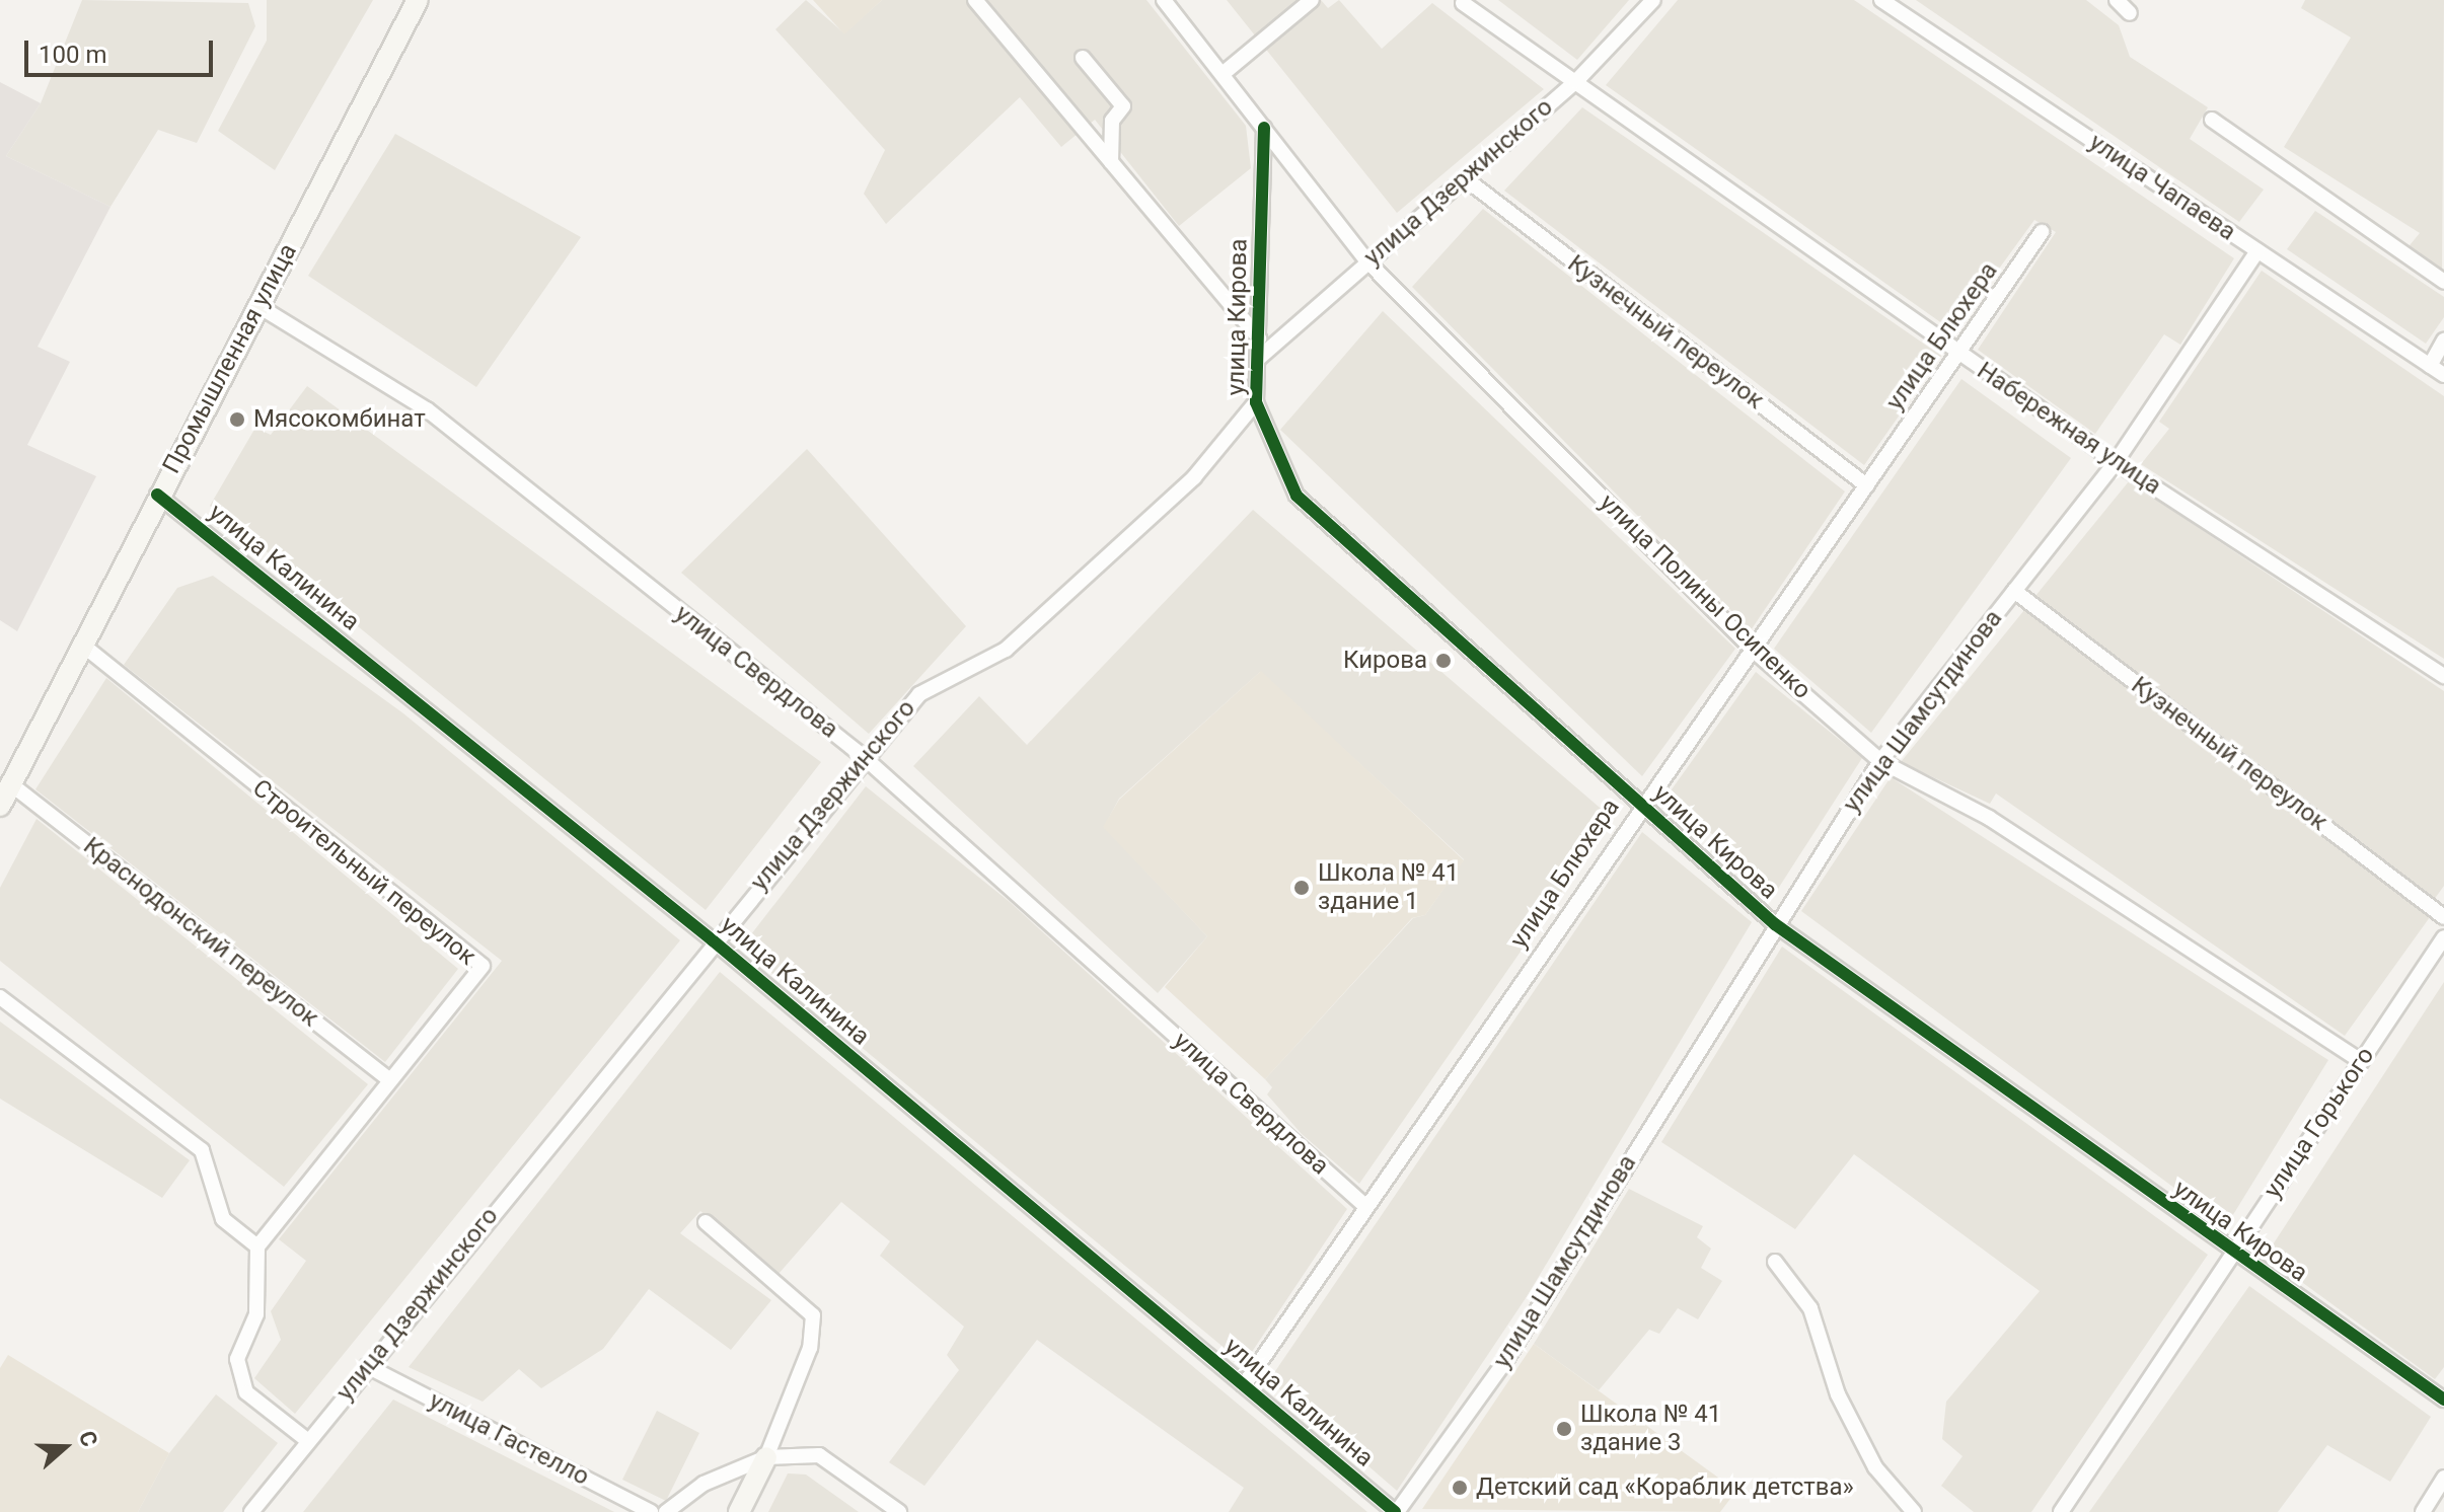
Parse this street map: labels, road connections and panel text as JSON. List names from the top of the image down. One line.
{"streets":{"main road":["Промышленная улица"],"street":["улица Дзержинского","улица Чапаева","улица Кирова","Кузнечный переулок","улица Блюхера","Набережная улица","улица Калинина","улица Полины Осипенко","улица Свердлова","улица Шамсутдинова","Строительный переулок","Краснодонский переулок","улица Горького","улица Гастелло"]},"crossings":[["улица Дзержинского","улица Кирова"],["улица Дзержинского","Кузнечный переулок"],["улица Дзержинского","Набережная улица"],["улица Дзержинского","улица Калинина"],["улица Дзержинского","улица Полины Осипенко"],["улица Дзержинского","улица Свердлова"],["улица Дзержинского","улица Гастелло"],["улица Чапаева","улица Шамсутдинова"],["улица Кирова","улица Блюхера"],["улица Кирова","улица Полины Осипенко"],["улица Кирова","улица Шамсутдинова"],["улица Кирова","улица Горького"],["Кузнечный переулок","улица Блюхера"],["Кузнечный переулок","улица Шамсутдинова"],["улица Блюхера","Набережная улица"],["улица Блюхера","улица Калинина"],["улица Блюхера","улица Полины Осипенко"],["улица Блюхера","улица Свердлова"],["Промышленная улица","улица Калинина"],["Промышленная улица","улица Свердлова"],["Промышленная улица","Строительный переулок"],["Промышленная улица","Краснодонский переулок"],["Набережная улица","улица Шамсутдинова"],["улица Калинина","улица Шамсутдинова"],["улица Полины Осипенко","улица Шамсутдинова"],["улица Полины Осипенко","улица Горького"],["Строительный переулок","Краснодонский переулок"]],"places":["Мясокомбинат","Кирова","Школа № 41 здание 1","Школа № 41 здание 3","Детский сад «Кораблик детства»"],"scale_bar":"100 m","north":"right"}
